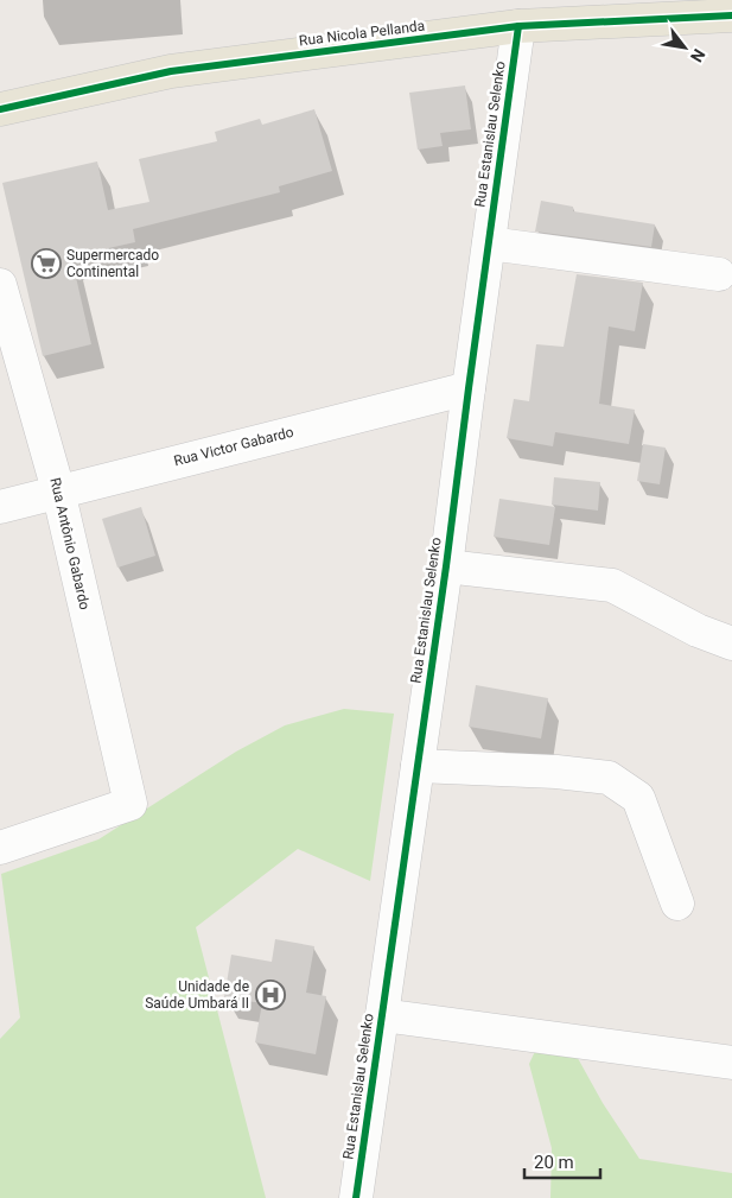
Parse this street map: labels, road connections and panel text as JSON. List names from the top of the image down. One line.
{"streets":{"main road":["Rua Nicola Pellanda"],"street":["Rua Estanislau Selenko","Rua Victor Gabardo","Rua Antônio Gabardo"]},"crossings":[["Rua Nicola Pellanda","Rua Estanislau Selenko"],["Rua Estanislau Selenko","Rua Victor Gabardo"],["Rua Victor Gabardo","Rua Antônio Gabardo"]],"places":{"supermarket":["Supermercado Continental"],"hospital":["Unidade de Saúde Umbará II"]},"scale_bar":"20 m","north":"bottom right"}
